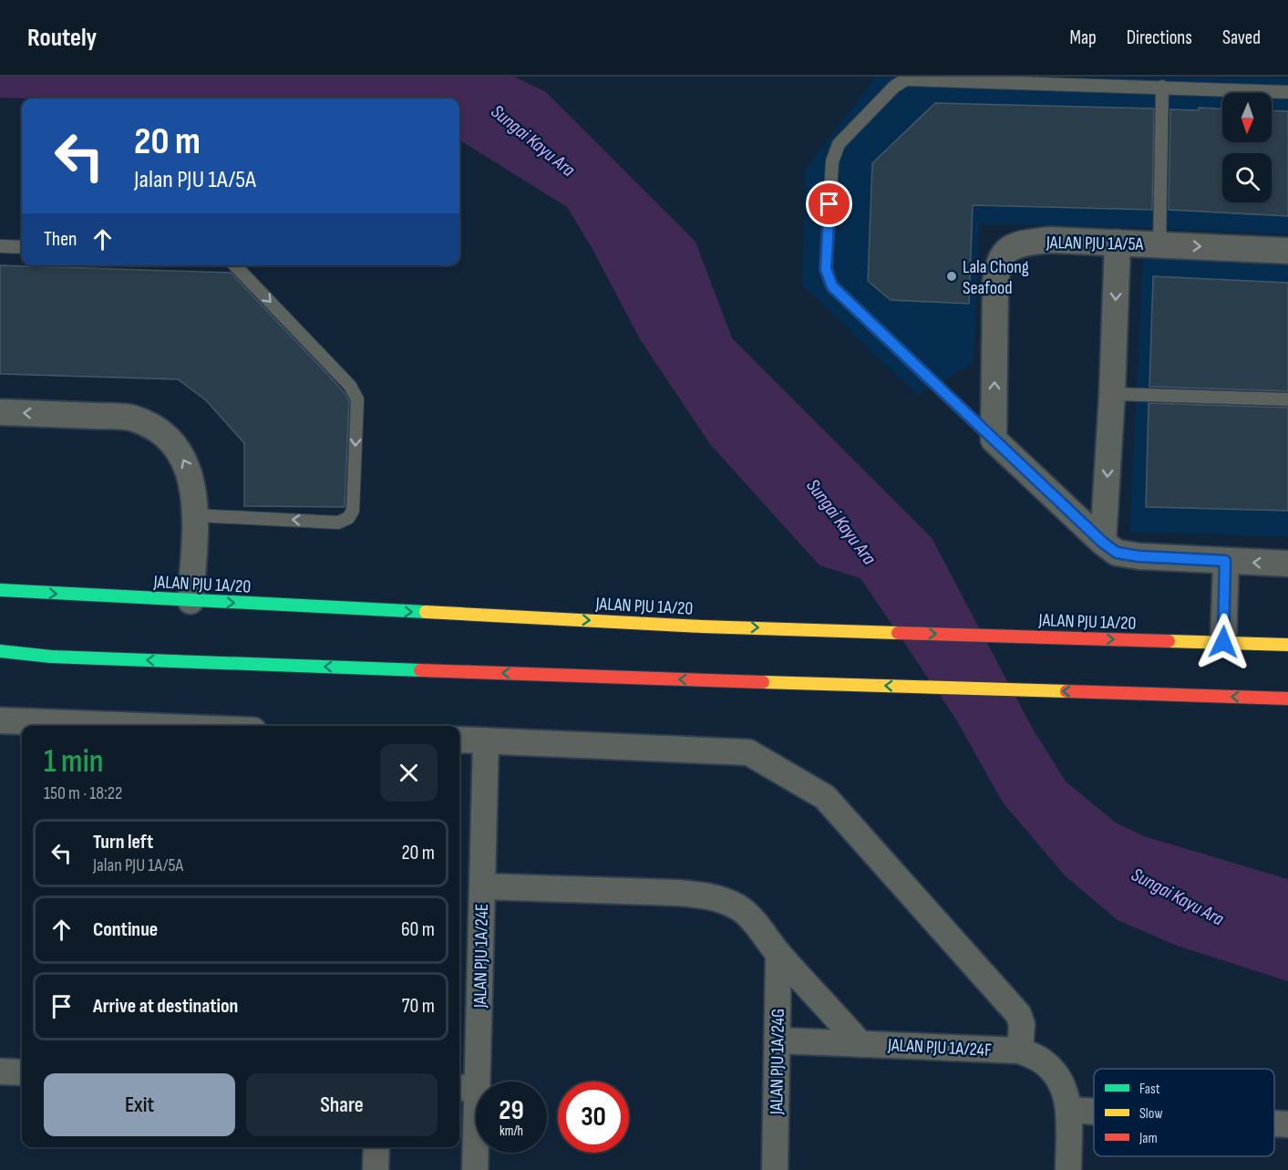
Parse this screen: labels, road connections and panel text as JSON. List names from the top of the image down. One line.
{"streets":{"street":["JALAN PJU 1A/5A","JALAN PJU 1A/20","JALAN PJU 1A/24E","JALAN PJU 1A/24F","JALAN PJU 1A/24G"]},"crossings":[["JALAN PJU 1A/24F","JALAN PJU 1A/24G"]],"water":["Sungai Kayu Ara"],"places":["Lala Chong Seafood"],"legend":["Fast","Slow","Jam"],"north":"bottom","page":{"header":"Routely","nav":["Map","Directions","Saved"],"turn":["20 m","Jalan PJU 1A/5A"],"then":"Then","heading":["1 min","150 m · 18:22"],"list":[{"name":"Turn left","note":"Jalan PJU 1A/5A","value":"20 m"},{"name":"Continue","value":"60 m"},{"name":"Arrive at destination","value":"70 m"}],"buttons":["Exit","Share"],"speed":"29 km/h","limit":"30"}}
